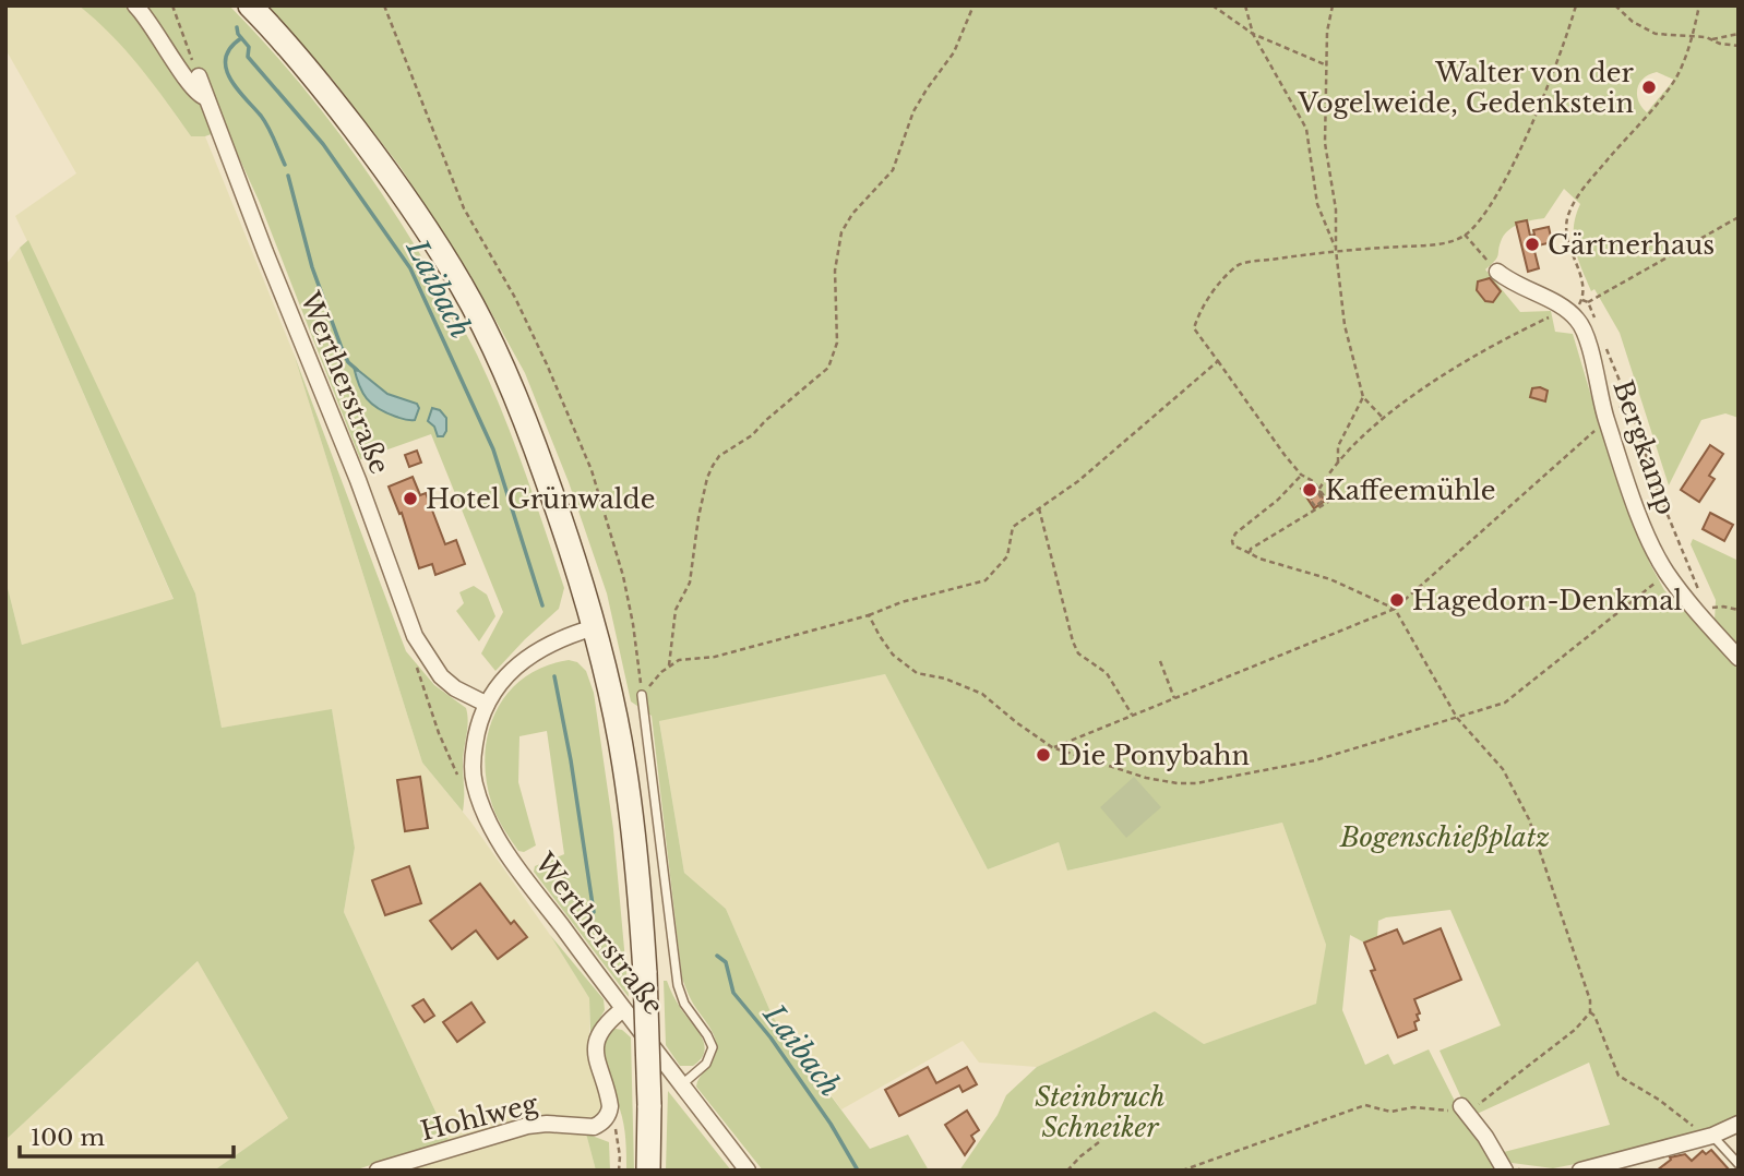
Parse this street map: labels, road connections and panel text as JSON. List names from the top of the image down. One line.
{"streets":{"street":["Wertherstraße","Bergkamp","Hohlweg"]},"water":["Laibach"],"parks":["Bogenschießplatz","Steinbruch Schneiker"],"places":["Walter von der Vogelweide, Gedenkstein","Gärtnerhaus","Kaffeemühle","Hotel Grünwalde","Hagedorn-Denkmal","Die Ponybahn"],"scale_bar":"100 m"}
